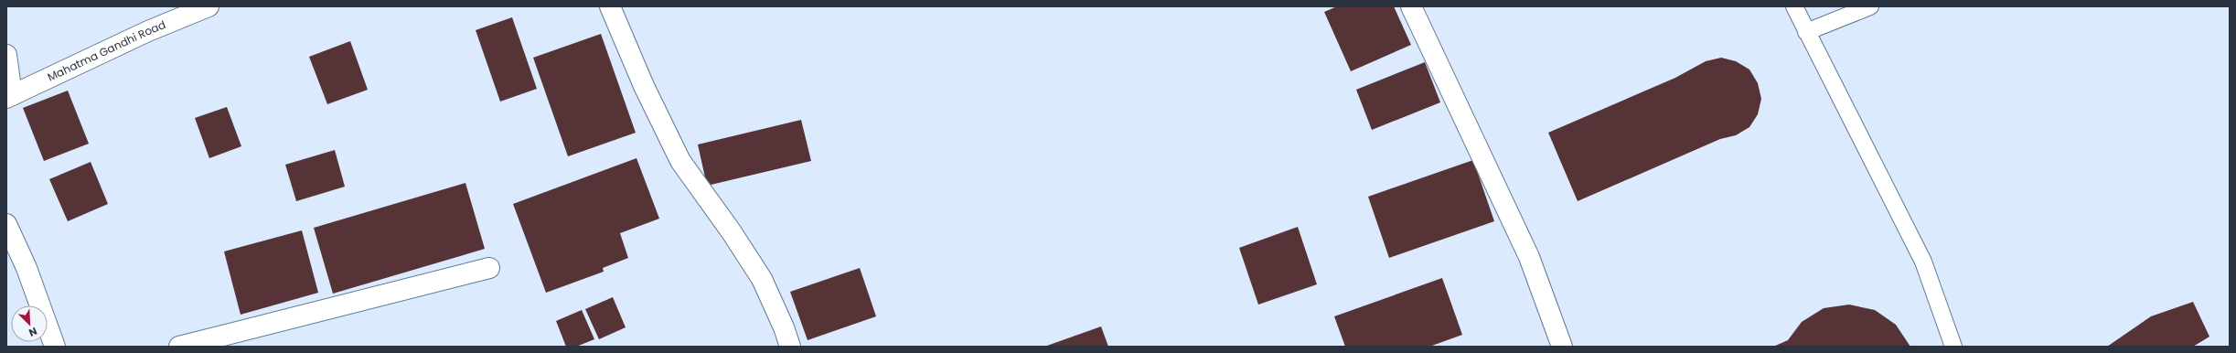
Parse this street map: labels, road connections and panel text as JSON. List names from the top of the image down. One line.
{"streets":{"street":["Mahatma Gandhi Road"]},"north":"bottom right"}
